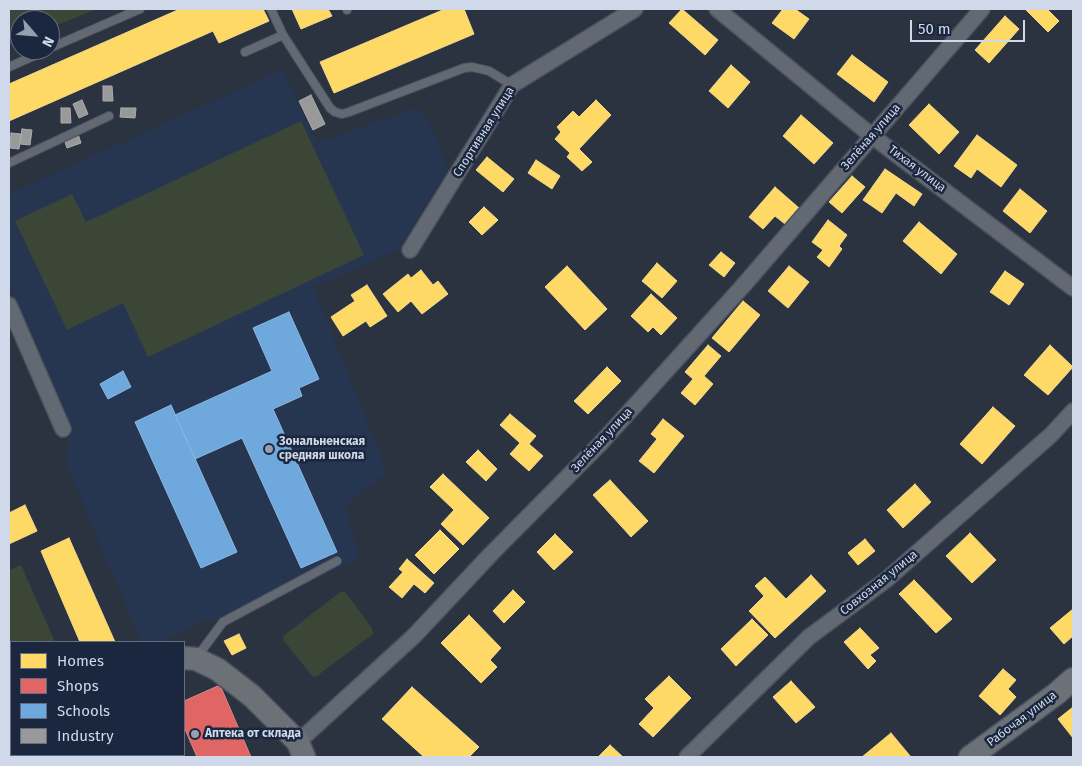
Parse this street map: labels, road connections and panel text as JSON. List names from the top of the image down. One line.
{"streets":{"street":["Спортивная улица","Зелёная улица","Тихая улица","Совхозная улица","Рабочая улица"]},"crossings":[["Зелёная улица","Тихая улица"]],"places":["Зональненская средняя школа","Аптека от склада"],"legend":["Homes","Shops","Schools","Industry"],"scale_bar":"50 m","north":"bottom right"}
